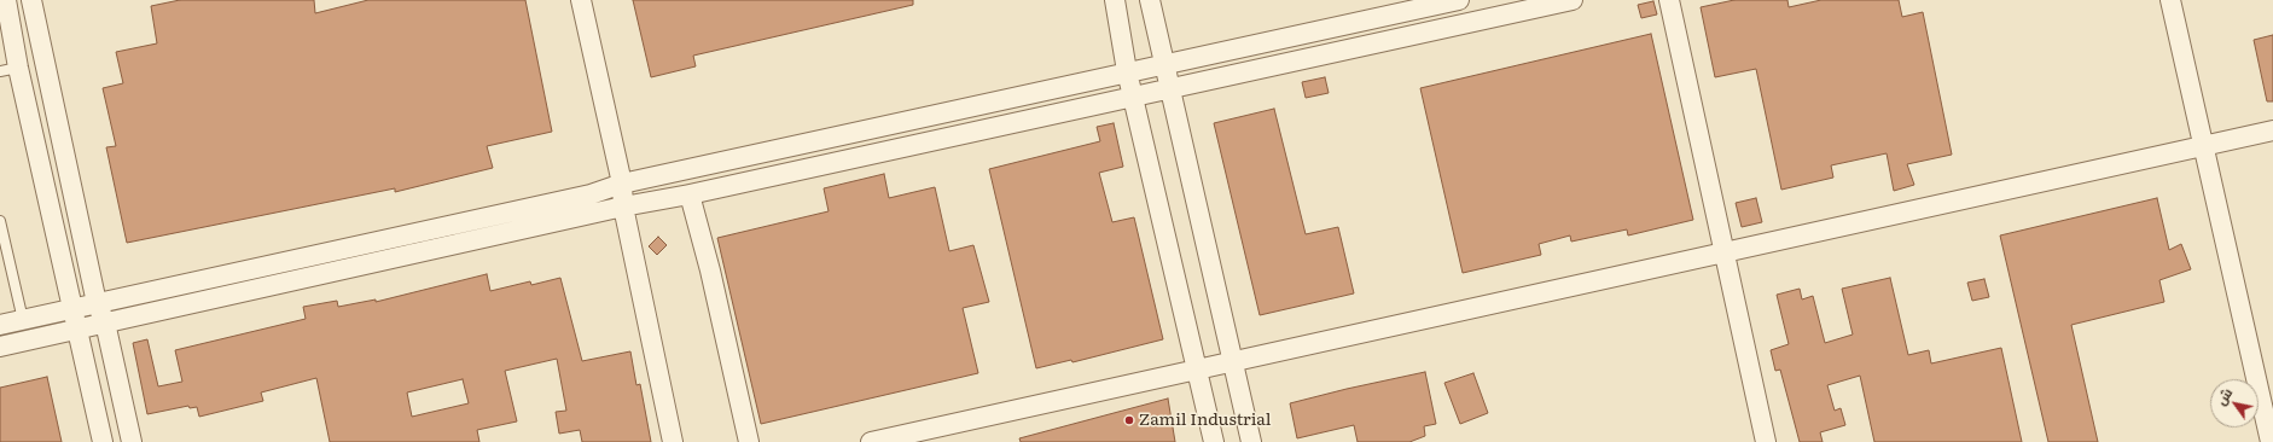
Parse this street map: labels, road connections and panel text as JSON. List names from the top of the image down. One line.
{"places":["Zamil Industrial"],"north":"top left"}
